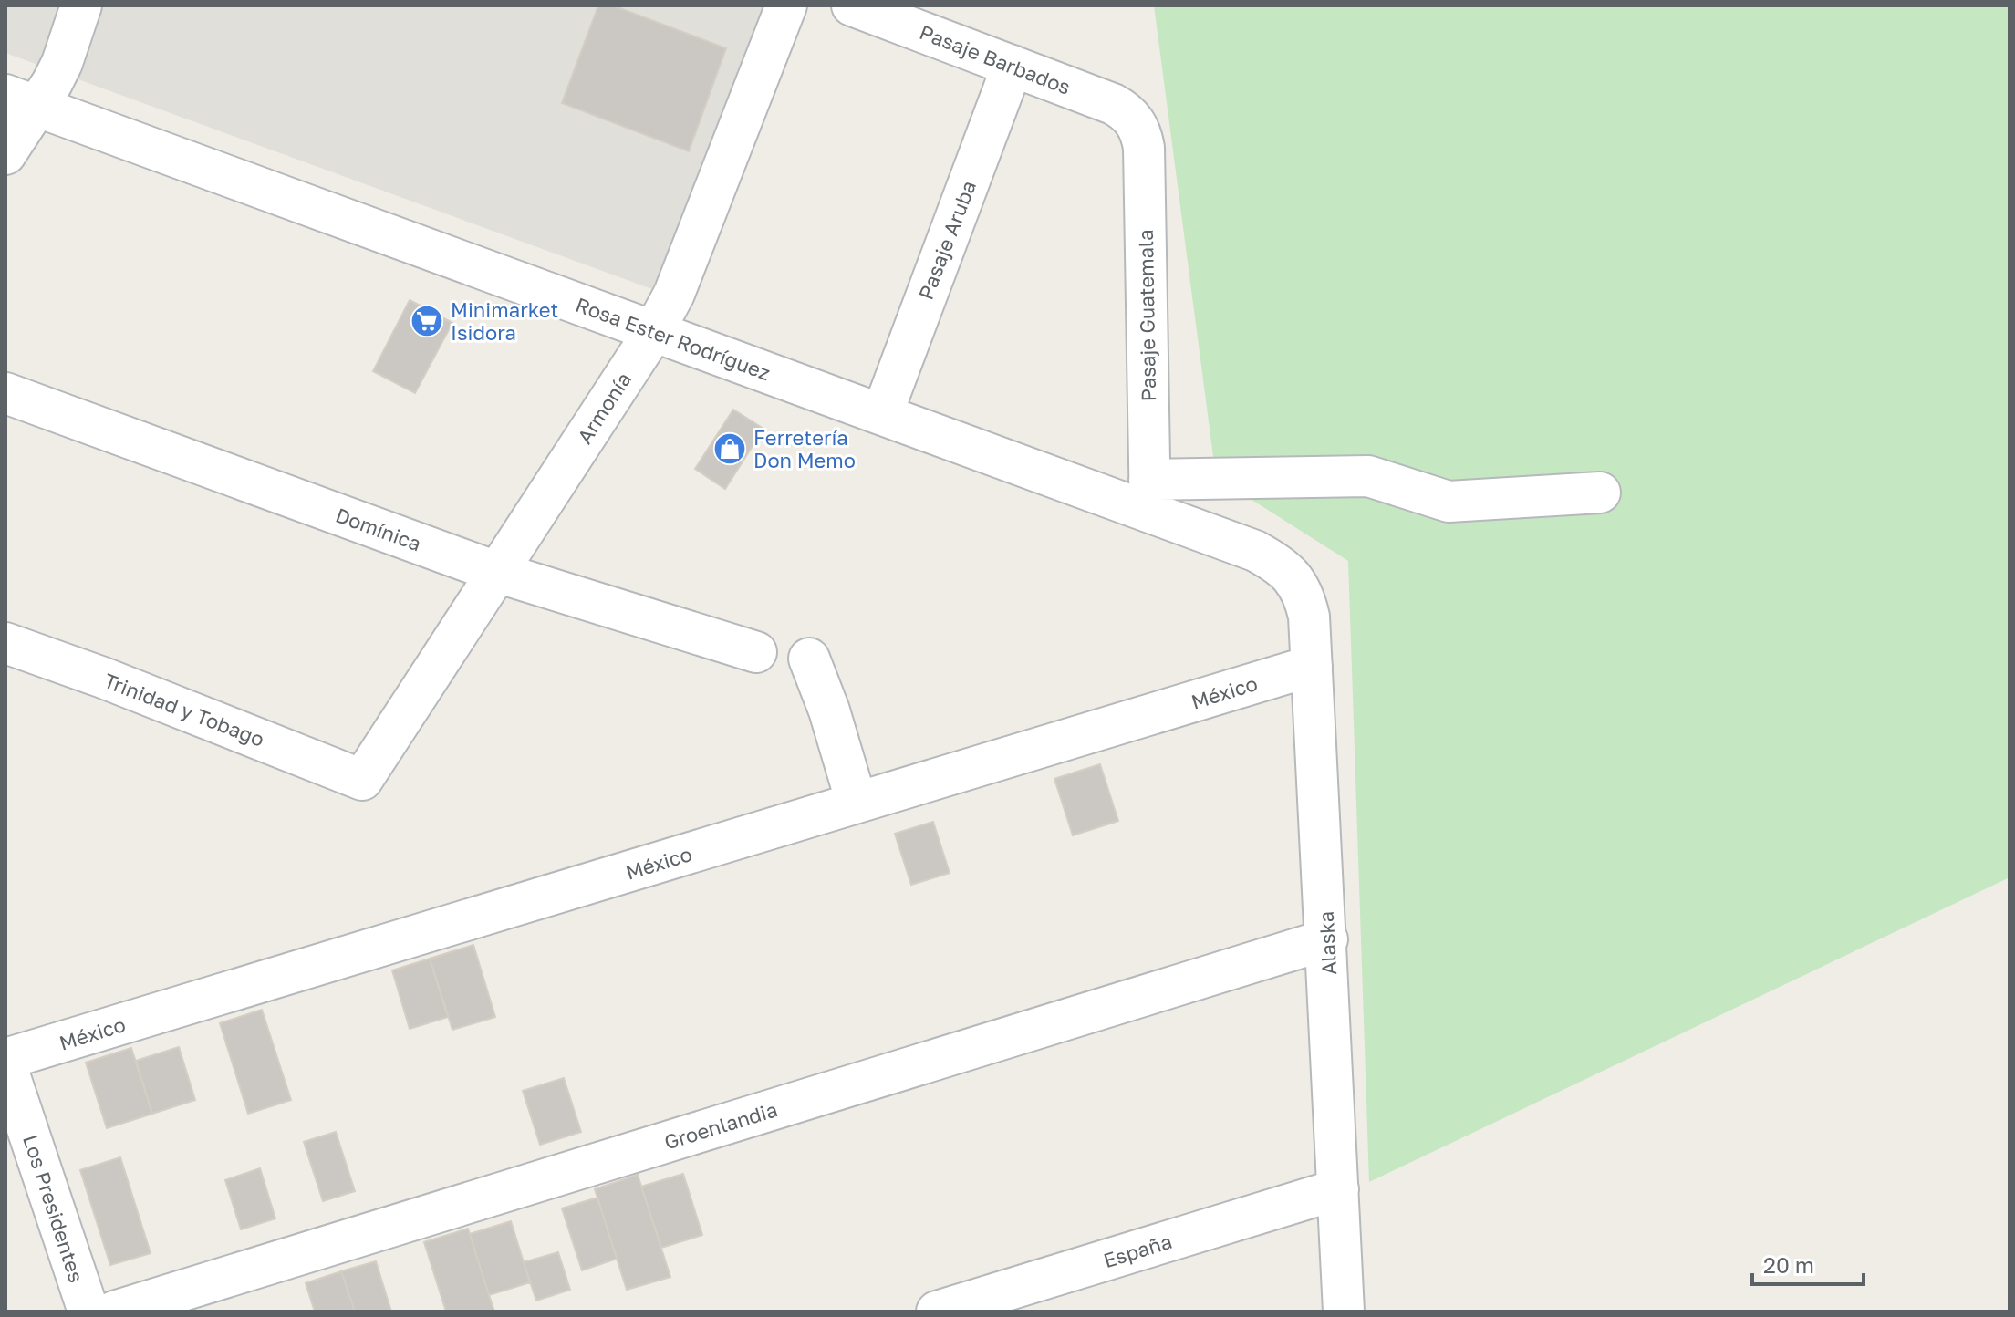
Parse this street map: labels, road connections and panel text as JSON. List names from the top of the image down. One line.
{"streets":{"street":["Pasaje Barbados","Pasaje Aruba","Pasaje Guatemala","Rosa Ester Rodríguez","Armonía","Domínica","México","Trinidad y Tobago","Alaska","Groenlandia","Los Presidentes","España"]},"crossings":[["Pasaje Barbados","Pasaje Aruba"],["Pasaje Barbados","Pasaje Guatemala"],["Pasaje Aruba","Rosa Ester Rodríguez"],["Pasaje Guatemala","Rosa Ester Rodríguez"],["Rosa Ester Rodríguez","Armonía"],["Rosa Ester Rodríguez","Alaska"],["Armonía","Domínica"],["Armonía","Trinidad y Tobago"],["México","Alaska"],["México","Los Presidentes"],["Alaska","Groenlandia"],["Alaska","España"]],"places":{"supermarket":["Minimarket Isidora"],"shop":["Ferretería Don Memo"]},"scale_bar":"20 m"}
